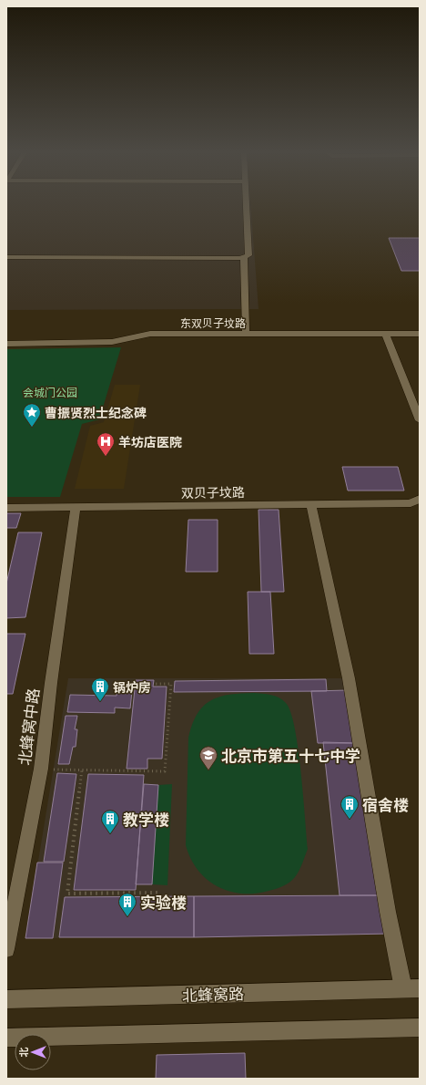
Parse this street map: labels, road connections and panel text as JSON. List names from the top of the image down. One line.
{"streets":{"street":["东双贝子坟路","双贝子坟路","北蜂窝中路","北蜂窝路"]},"crossings":[["双贝子坟路","北蜂窝中路"]],"parks":["会城门公园"],"places":{"place":["曹振贤烈士纪念碑"],"hospital":["羊坊店医院"],"building":["锅炉房","宿舍楼","教学楼","实验楼"],"school or university":["北京市第五十七中学"]},"north":"left"}
